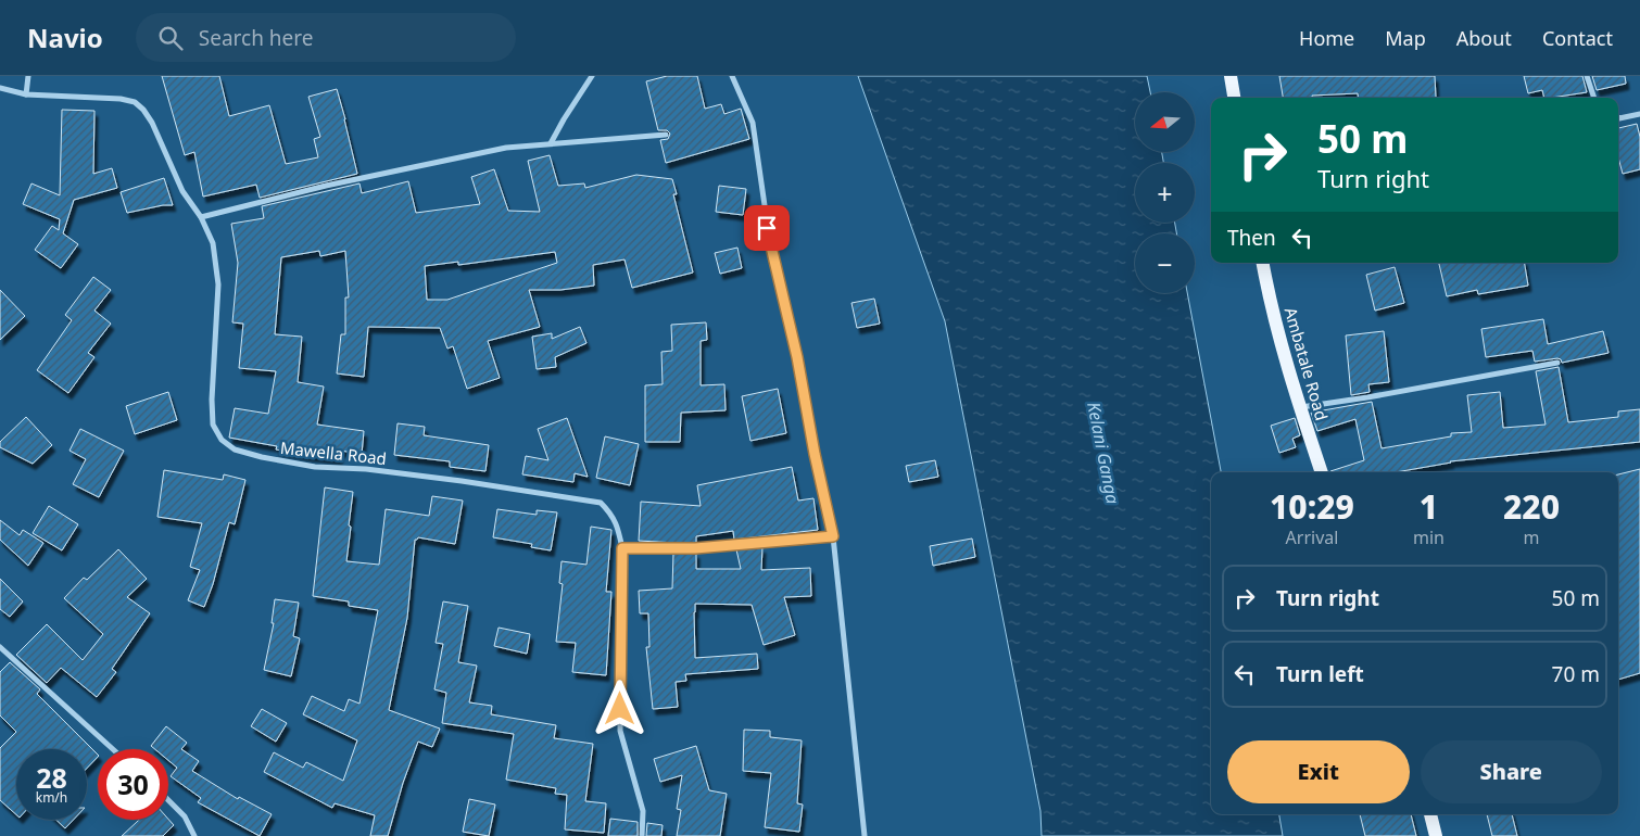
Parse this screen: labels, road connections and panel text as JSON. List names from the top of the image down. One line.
{"streets":{"main road":["Ambatale Road"],"street":["Mawella Road"]},"water":["Kelani Ganga"],"north":"left","page":{"header":"Navio","search":"Search here","nav":["Home","Map","About","Contact"],"map_buttons":["+","−"],"turn":["50 m","Turn right"],"then":"Then","eta":["10:29","Arrival","1","min","220","m"],"list":[{"name":"Turn right","value":"50 m"},{"name":"Turn left","value":"70 m"}],"buttons":["Exit","Share"],"speed":"28 km/h","limit":"30"}}
